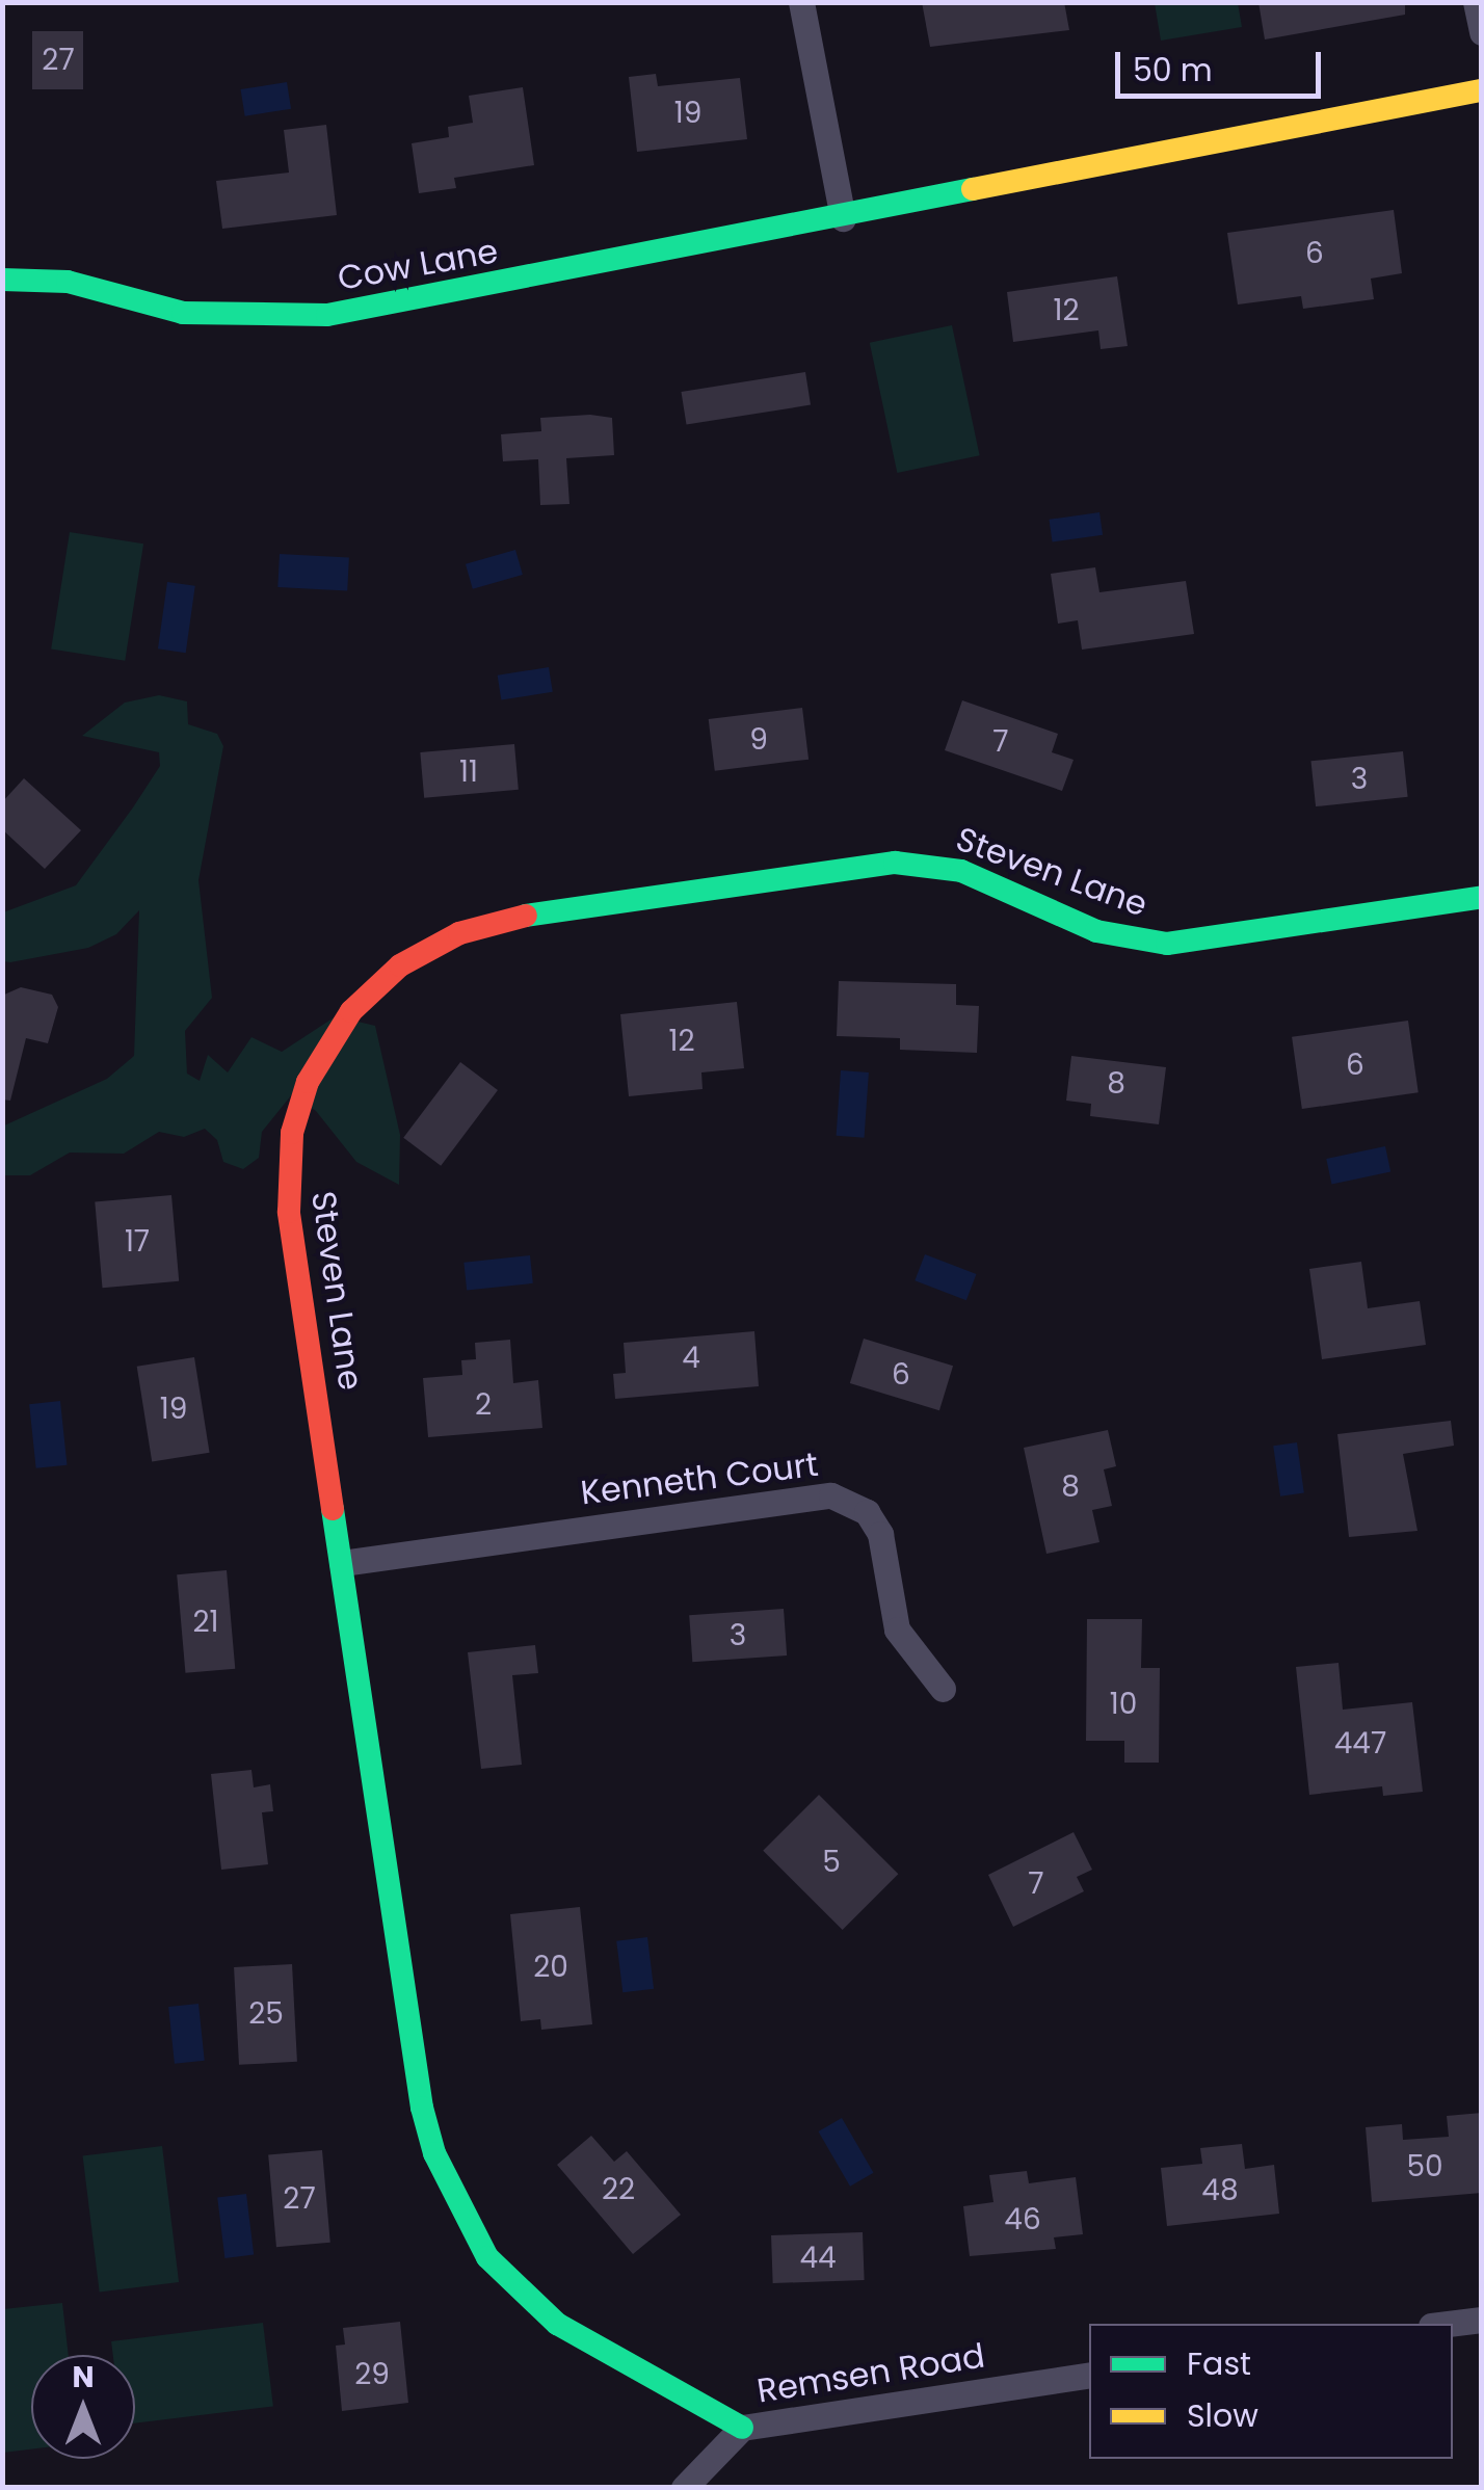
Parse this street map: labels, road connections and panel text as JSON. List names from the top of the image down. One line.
{"streets":{"street":["Cow Lane","Steven Lane","Kenneth Court","Remsen Road"]},"crossings":[["Steven Lane","Kenneth Court"],["Steven Lane","Remsen Road"]],"house_numbers":["27","19","6","12","9","7","11","3","12","6","8","17","4","6","2","19","8","21","3","10","447","5","7","20","25","50","22","48","27","46","44","29"],"legend":["Fast","Slow"],"scale_bar":"50 m","north":"top"}
